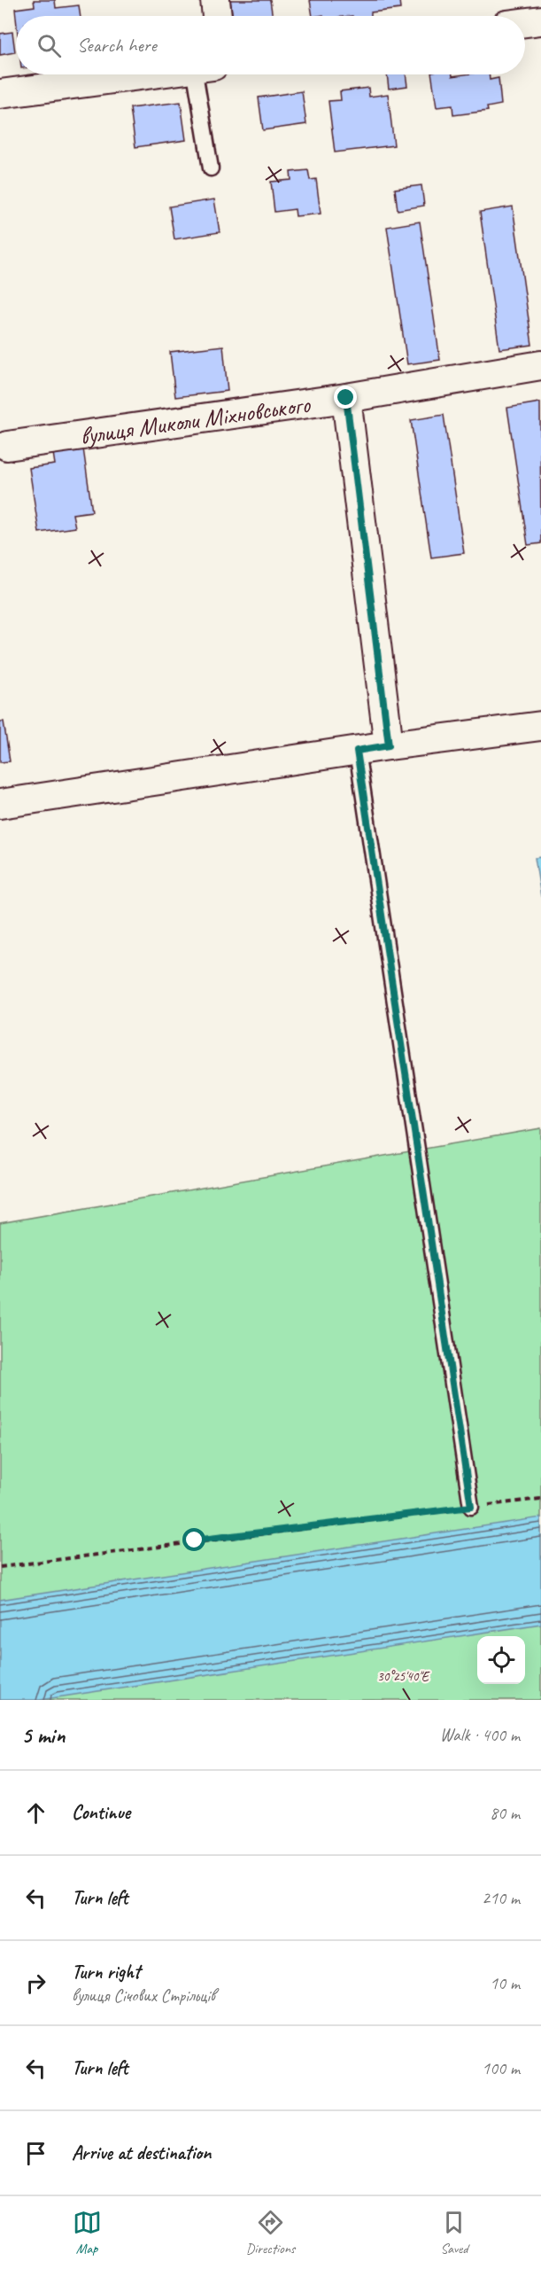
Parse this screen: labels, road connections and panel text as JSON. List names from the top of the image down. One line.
{"streets":{"street":["вулиця Миколи Міхновського"]},"page":{"search":"Search here","heading":["5 min","Walk · 400 m"],"list":[["Continue","80 m"],["Turn left","210 m"],["Turn right","вулиця Січових Стрільців","10 m"],["Turn left","100 m"],"Arrive at destination"],"nav":["Map","Directions","Saved"]},"coordinates":["30°25'40\"E"]}
